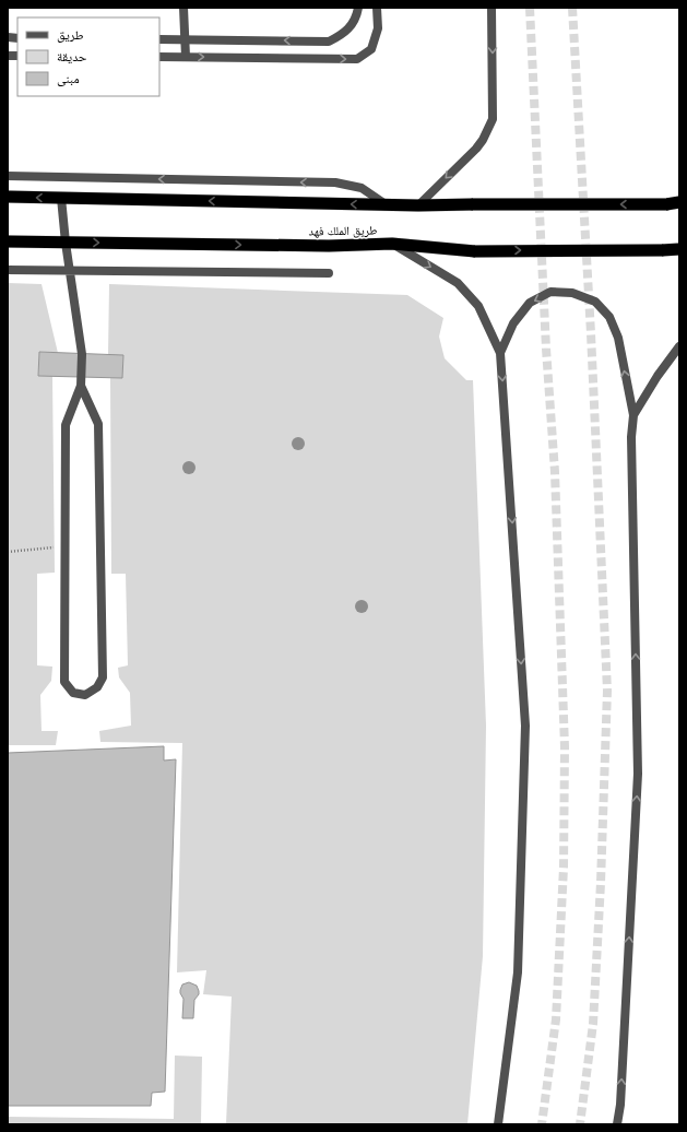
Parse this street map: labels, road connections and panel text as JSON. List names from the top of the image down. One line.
{"streets":{"highway":["طريق الملك فهد"]},"legend":["طريق","حديقة","مبنى"]}
